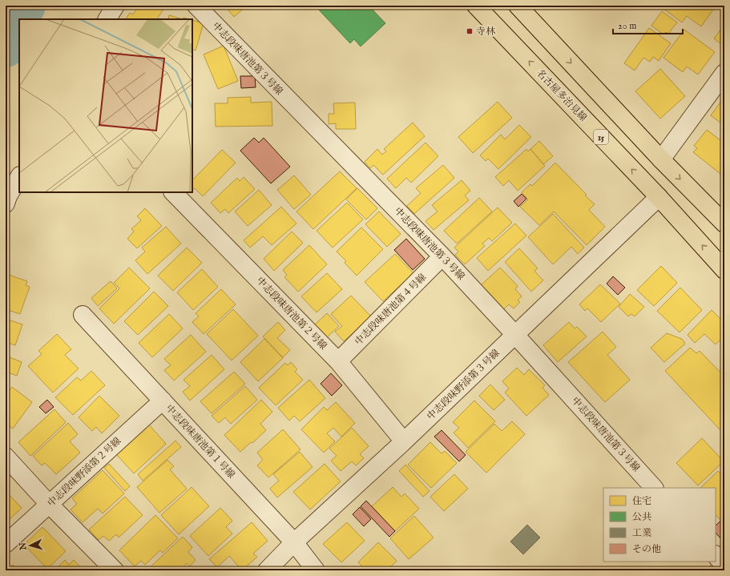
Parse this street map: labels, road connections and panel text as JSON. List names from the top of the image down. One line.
{"streets":{"main road":["名古屋多治見線","15"],"street":["中志段味唐池第３号線","中志段味唐池第４号線","中志段味唐池第２号線","中志段味野添第３号線","中志段味唐池第１号線","中志段味野添第２号線"]},"crossings":[["中志段味唐池第３号線","中志段味唐池第４号線"],["中志段味唐池第３号線","中志段味野添第３号線"],["名古屋多治見線","中志段味野添第３号線"],["中志段味唐池第４号線","中志段味唐池第２号線"],["中志段味唐池第２号線","中志段味野添第３号線"],["中志段味野添第３号線","中志段味唐池第１号線"],["中志段味唐池第１号線","中志段味野添第２号線"]],"places":{"transit":["寺林"]},"legend":["住宅","公共","工業","その他"],"scale_bar":"20 m","north":"left"}
